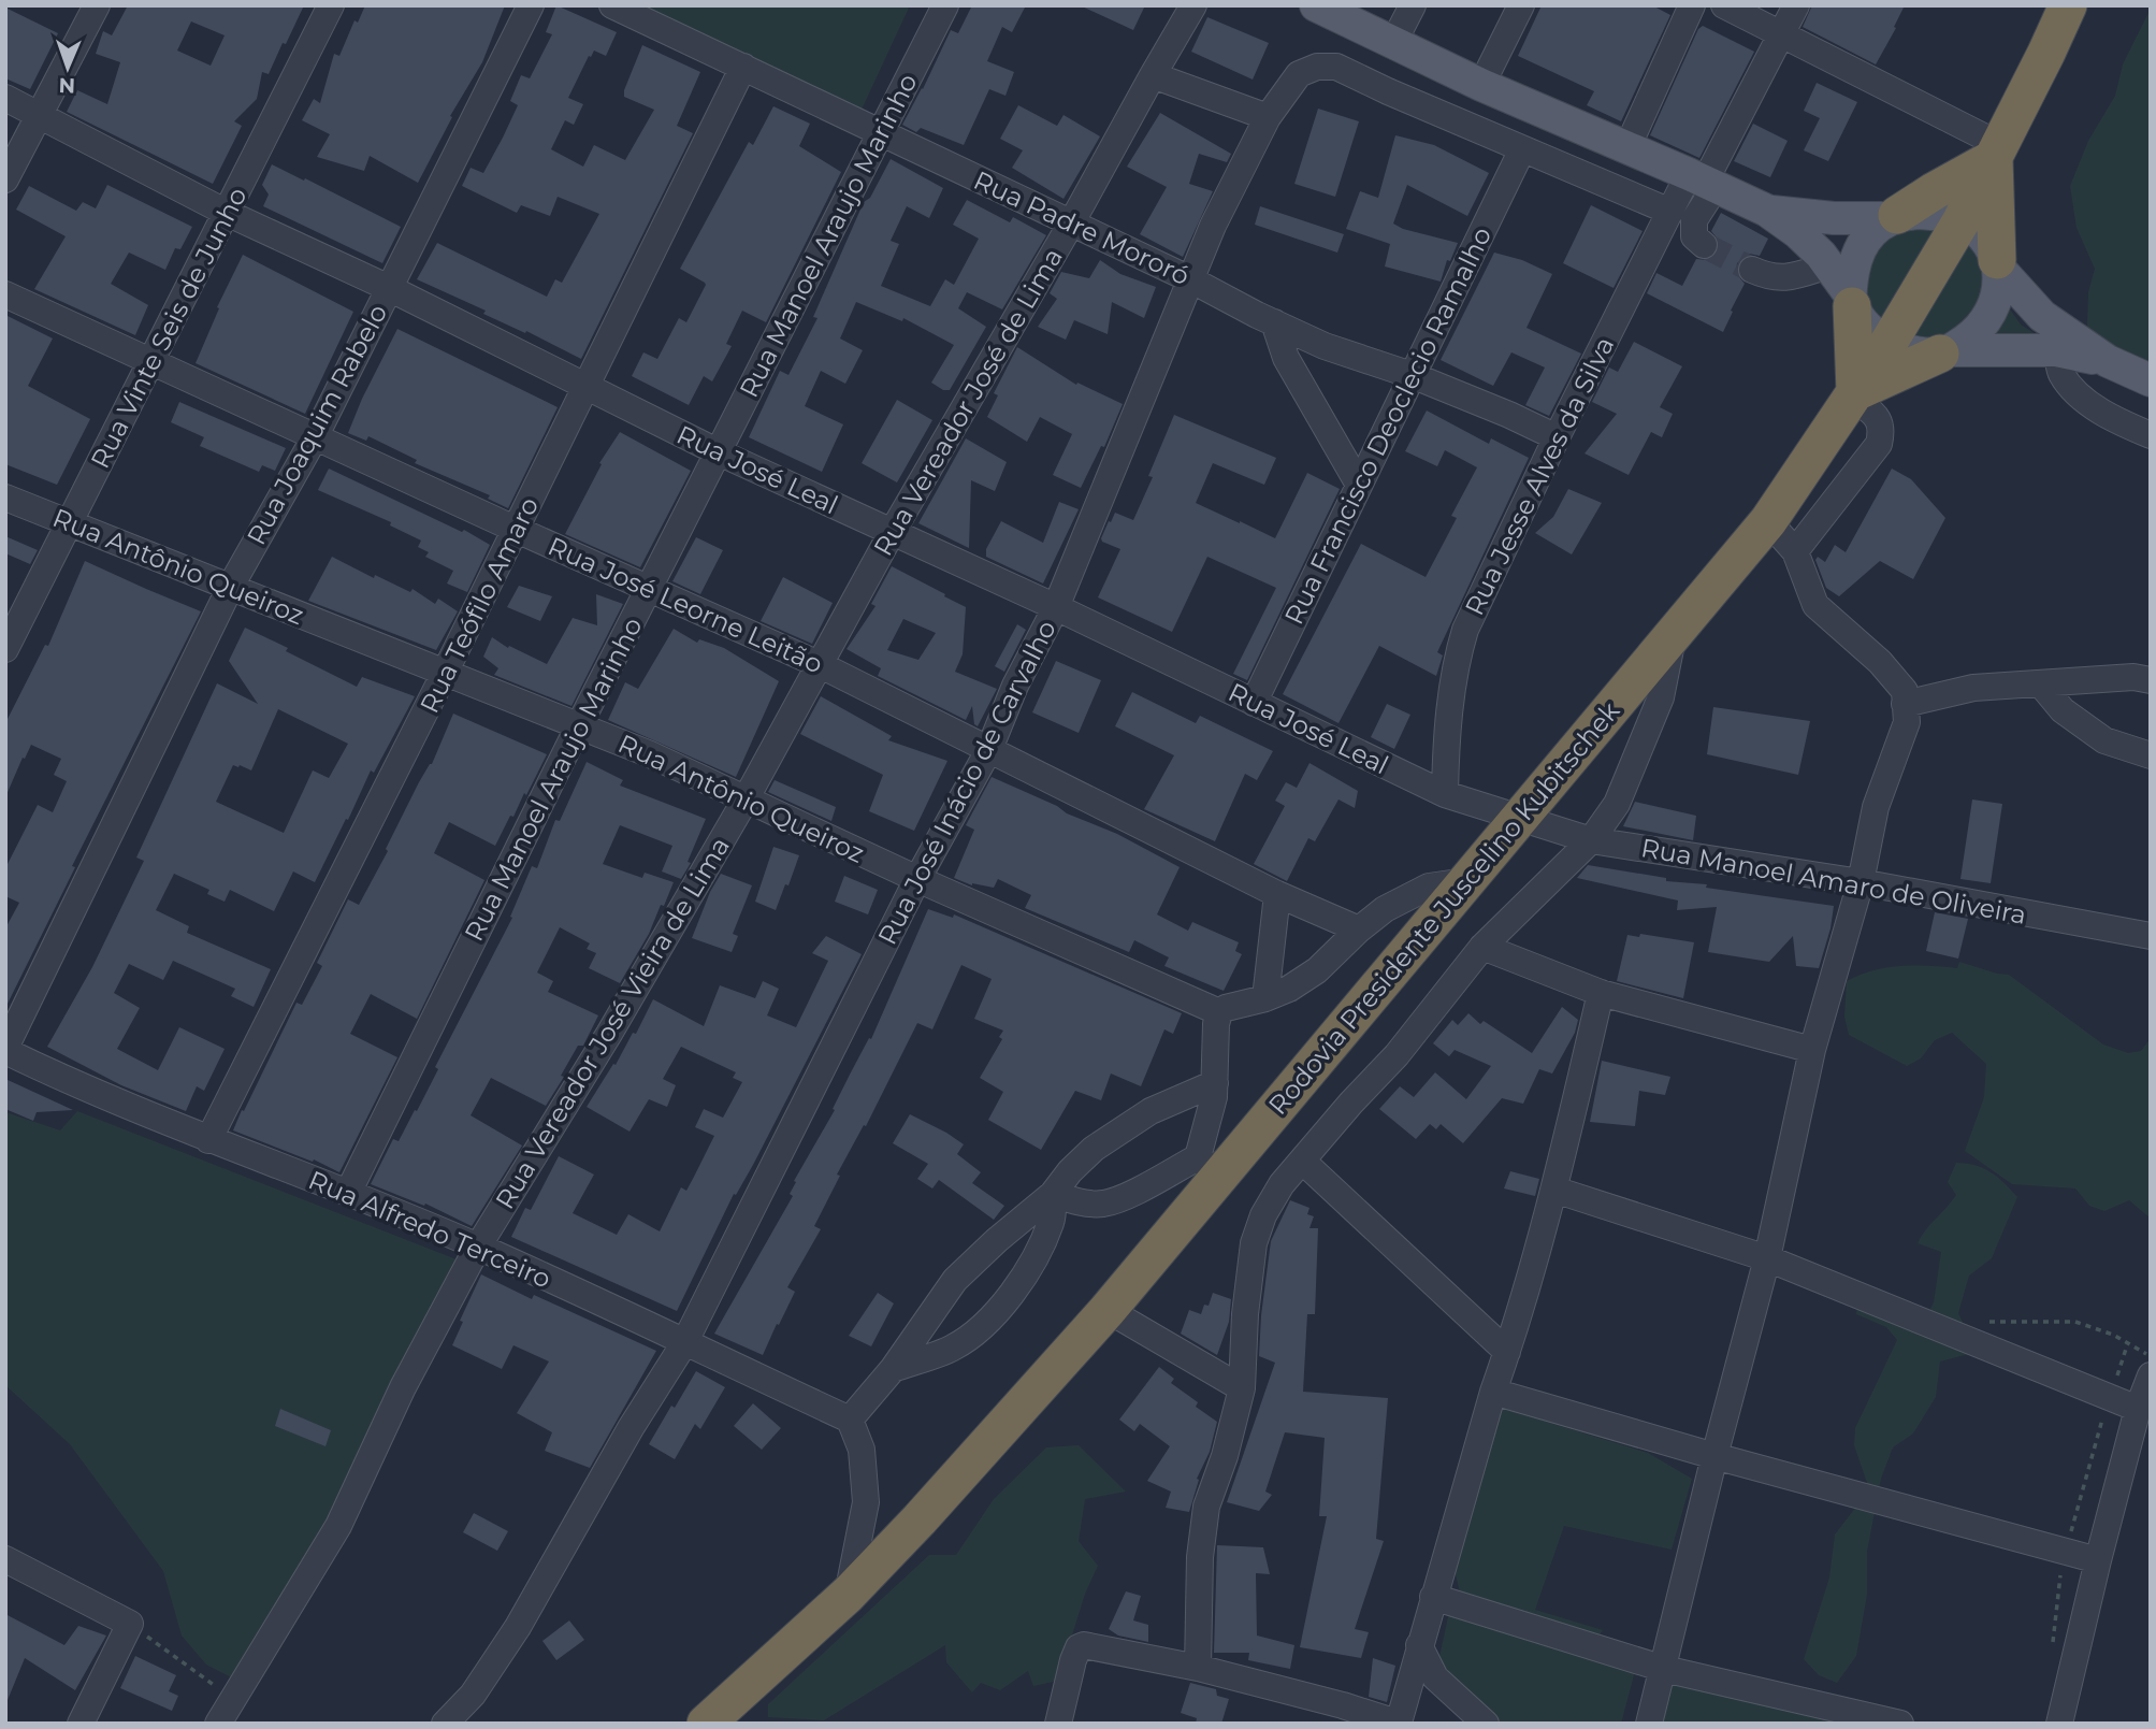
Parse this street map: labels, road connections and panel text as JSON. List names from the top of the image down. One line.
{"streets":{"highway":["Rodovia Presidente Juscelino Kubitschek"],"street":["Rua Padre Mororó","Rua Manoel Araujo Marinho","Rua Vinte Seis de Junho","Rua Vereador José de Lima","Rua Joaquim Rabelo","Rua Francisco Deoclecio Ramalho","Rua José Leal","Rua Jesse Alves da Silva","Rua Antônio Queiroz","Rua Teófilo Amaro","Rua José Leorne Leitão","Rua José Inácio de Carvalho","Rua Manoel Amaro de Oliveira","Rua Vereador José Vieira de Lima","Rua Alfredo Terceiro"]},"crossings":[["Rua Padre Mororó","Rua Manoel Araujo Marinho"],["Rua Padre Mororó","Rua Vereador José de Lima"],["Rua Padre Mororó","Rua Francisco Deoclecio Ramalho"],["Rua Padre Mororó","Rua Jesse Alves da Silva"],["Rua Padre Mororó","Rua Teófilo Amaro"],["Rua Padre Mororó","Rua José Inácio de Carvalho"],["Rua Manoel Araujo Marinho","Rua José Leal"],["Rua Manoel Araujo Marinho","Rua Antônio Queiroz"],["Rua Manoel Araujo Marinho","Rua José Leorne Leitão"],["Rua Manoel Araujo Marinho","Rua Alfredo Terceiro"],["Rua Vinte Seis de Junho","Rua José Leal"],["Rua Vinte Seis de Junho","Rua Antônio Queiroz"],["Rua Vinte Seis de Junho","Rua José Leorne Leitão"],["Rua Vereador José de Lima","Rua José Leal"],["Rua Vereador José de Lima","Rua Antônio Queiroz"],["Rua Vereador José de Lima","Rua José Leorne Leitão"],["Rua Vereador José de Lima","Rua Vereador José Vieira de Lima"],["Rua Joaquim Rabelo","Rua José Leal"],["Rua Joaquim Rabelo","Rua Antônio Queiroz"],["Rua Joaquim Rabelo","Rua José Leorne Leitão"],["Rua Joaquim Rabelo","Rua Alfredo Terceiro"],["Rua Francisco Deoclecio Ramalho","Rua José Leal"],["Rua Francisco Deoclecio Ramalho","Rua José Inácio de Carvalho"],["Rua José Leal","Rua Jesse Alves da Silva"],["Rua José Leal","Rua Teófilo Amaro"],["Rua José Leal","Rua José Inácio de Carvalho"],["Rua José Leal","Rua Manoel Amaro de Oliveira"],["Rua José Leal","Rodovia Presidente Juscelino Kubitschek"],["Rua Jesse Alves da Silva","Rua José Inácio de Carvalho"],["Rua Antônio Queiroz","Rua Teófilo Amaro"],["Rua Antônio Queiroz","Rua José Inácio de Carvalho"],["Rua Antônio Queiroz","Rua Vereador José Vieira de Lima"],["Rua Teófilo Amaro","Rua José Leorne Leitão"],["Rua Teófilo Amaro","Rua Alfredo Terceiro"],["Rua José Leorne Leitão","Rua José Inácio de Carvalho"],["Rua José Inácio de Carvalho","Rua Alfredo Terceiro"],["Rua Manoel Amaro de Oliveira","Rodovia Presidente Juscelino Kubitschek"],["Rua Vereador José Vieira de Lima","Rua Alfredo Terceiro"]],"north":"bottom"}
